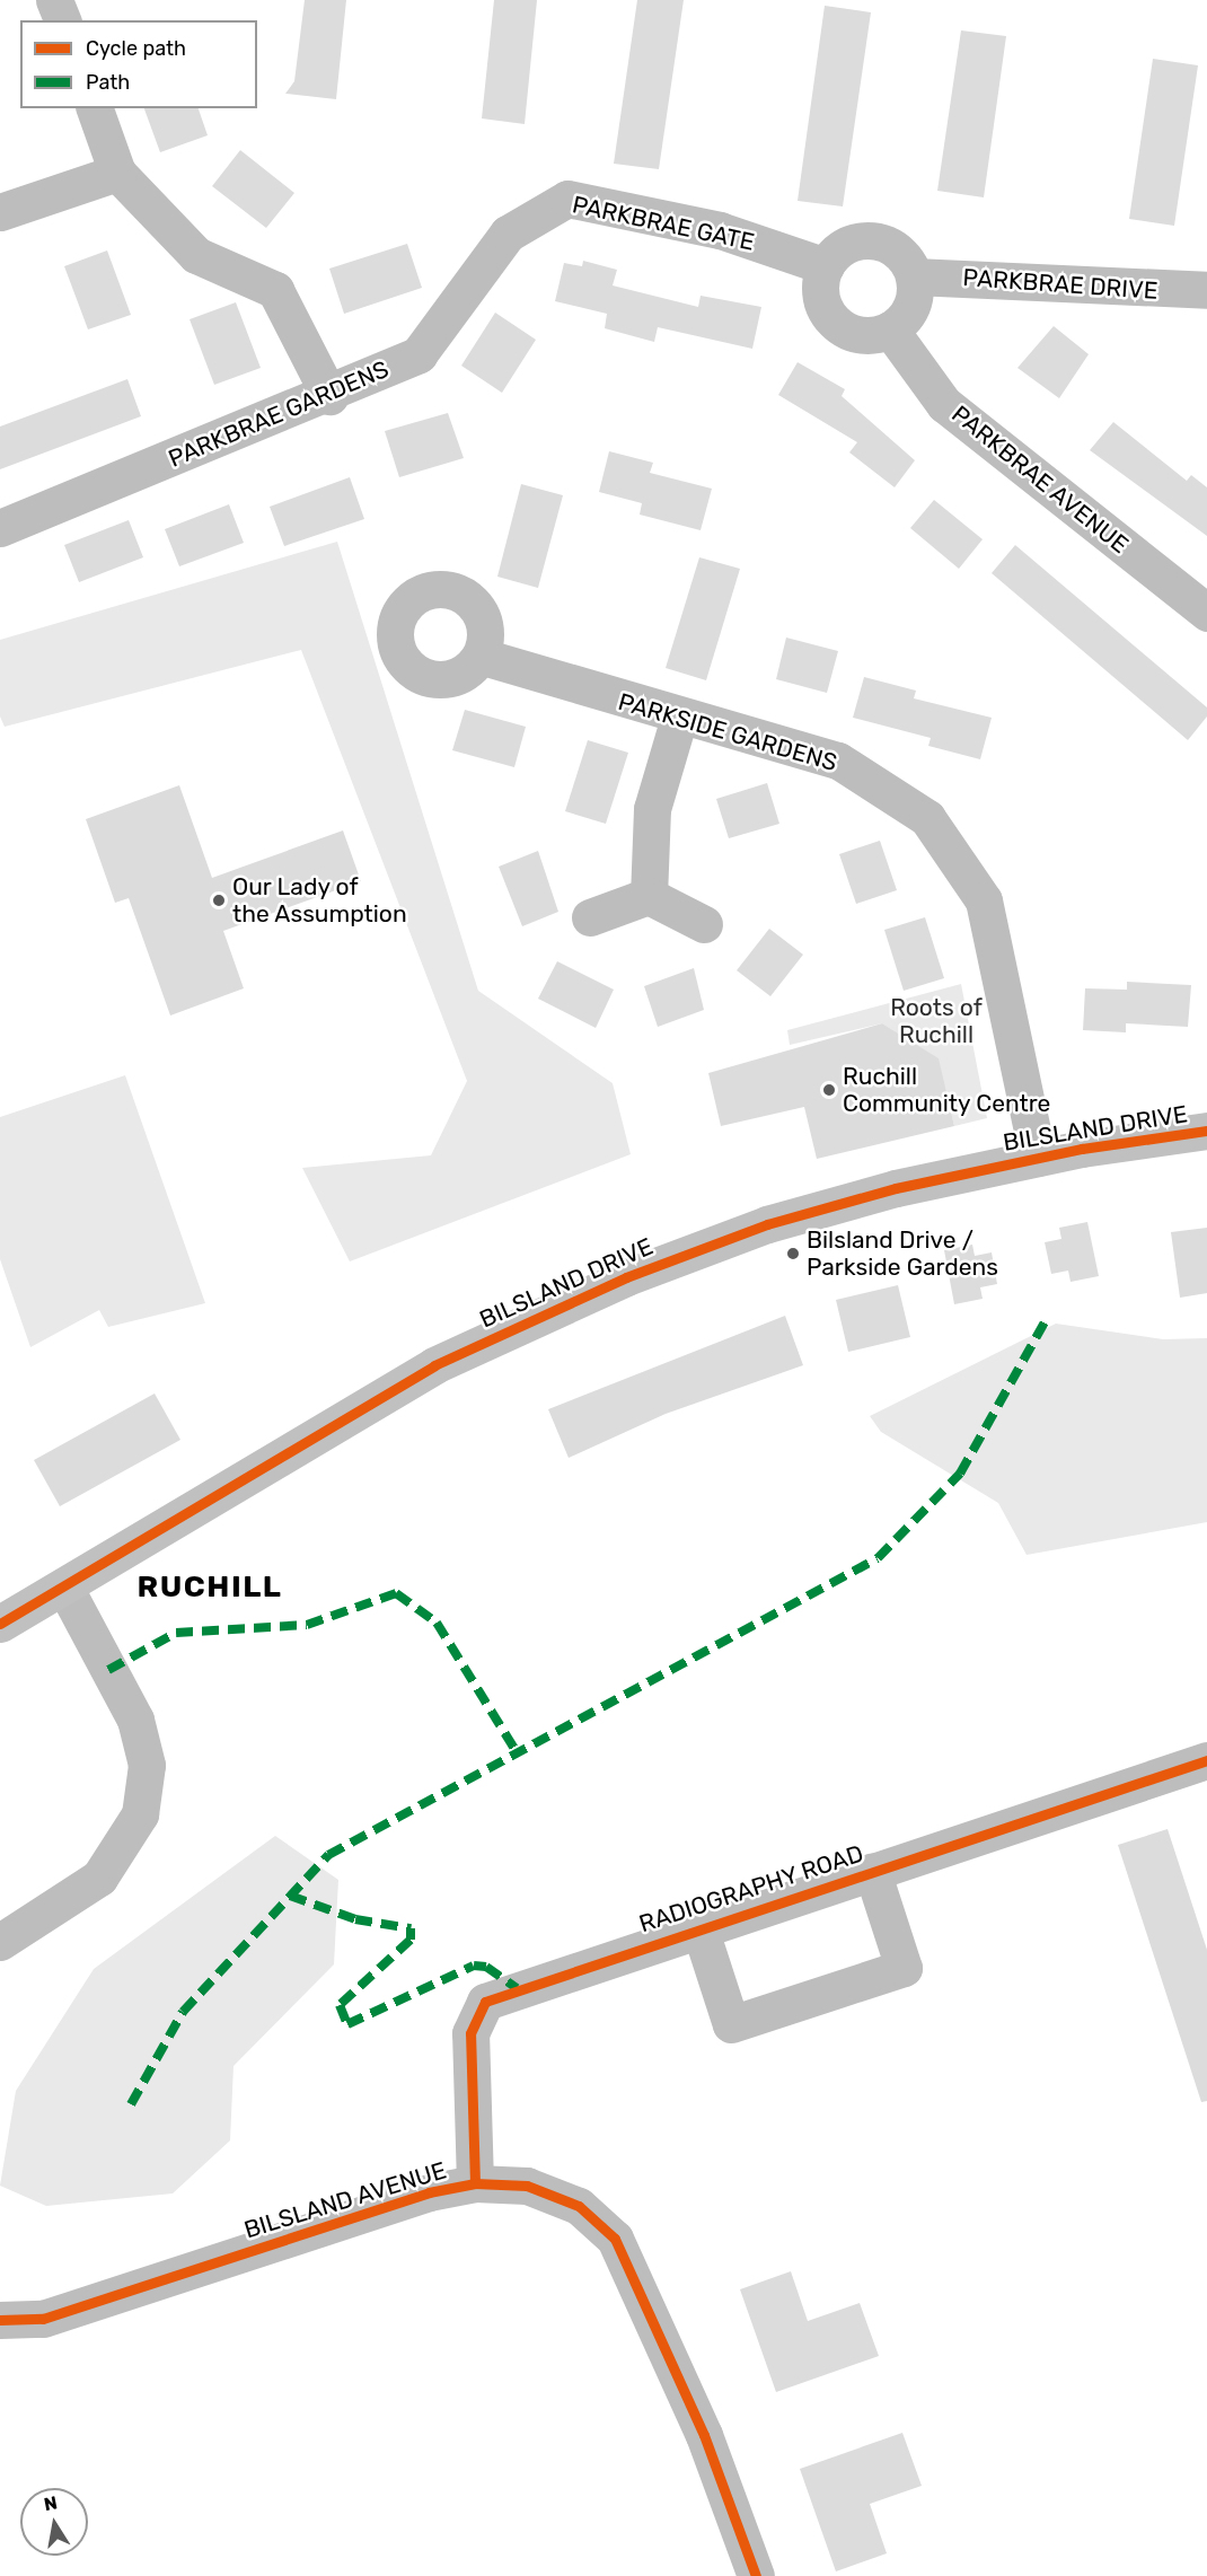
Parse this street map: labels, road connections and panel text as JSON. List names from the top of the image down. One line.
{"streets":{"main road":["BILSLAND DRIVE"],"street":["PARKBRAE GATE","PARKBRAE DRIVE","PARKBRAE GARDENS","PARKBRAE AVENUE","PARKSIDE GARDENS","RADIOGRAPHY ROAD","BILSLAND AVENUE"]},"crossings":[["PARKBRAE GATE","PARKBRAE DRIVE"],["PARKBRAE GATE","PARKBRAE GARDENS"],["PARKBRAE GATE","PARKBRAE AVENUE"],["PARKBRAE DRIVE","PARKBRAE AVENUE"],["PARKSIDE GARDENS","BILSLAND DRIVE"],["RADIOGRAPHY ROAD","BILSLAND AVENUE"]],"districts":["RUCHILL"],"parks":["Roots of Ruchill"],"places":["Our Lady of the Assumption","Ruchill Community Centre","Bilsland Drive / Parkside Gardens"],"legend":["Cycle path","Path"],"north":"top"}
